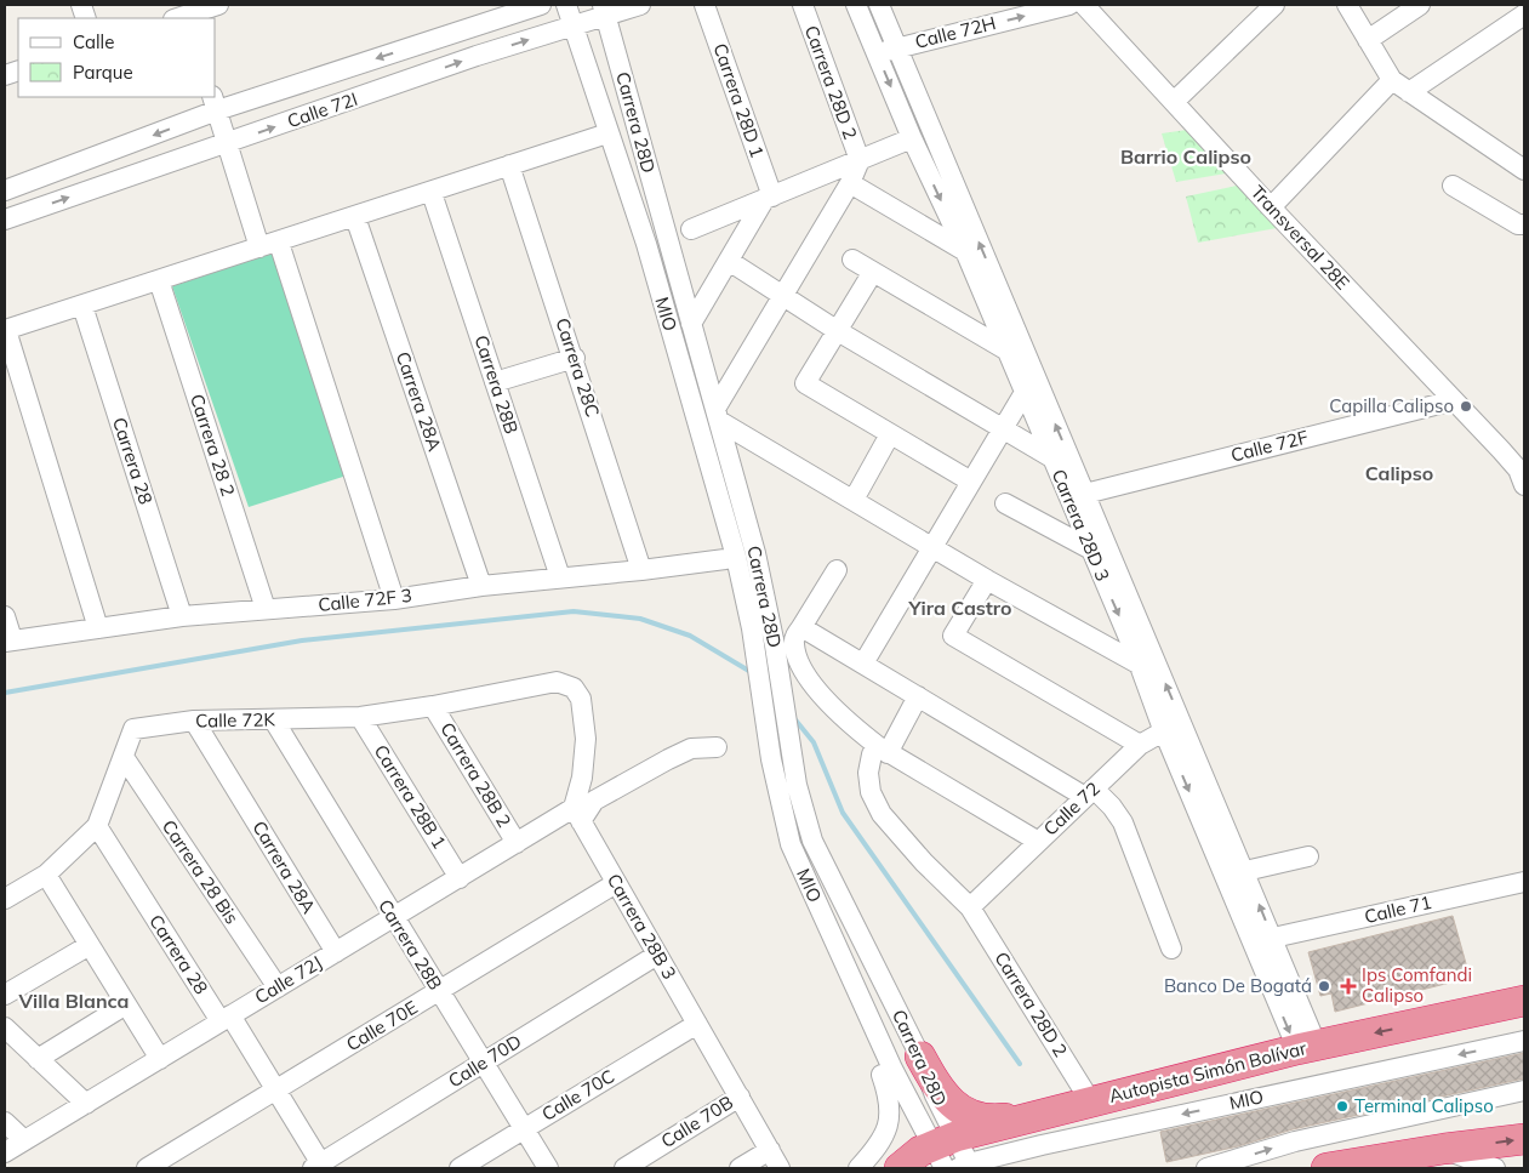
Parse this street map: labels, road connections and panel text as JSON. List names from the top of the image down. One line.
{"streets":{"highway":["Autopista Simón Bolívar"],"street":["Calle 72H","Carrera 28D 2","Carrera 28D 1","Calle 72I","Carrera 28D","Transversal 28E","MIO","Carrera 28C","Carrera 28B","Carrera 28A","Carrera 28 2","Calle 72F","Carrera 28","Carrera 28D 3","Calle 72F 3","Calle 72K","Carrera 28B 2","Carrera 28B 1","Calle 72","Carrera 28 Bis","Calle 71","Carrera 28B 3","Calle 72J","Calle 70E","Calle 70D","Calle 70C","Calle 70B"]},"crossings":[["Calle 72H","Carrera 28D 3"],["Carrera 28D 2","Calle 72"],["Carrera 28D 2","Autopista Simón Bolívar"],["Calle 72I","Carrera 28D"],["Calle 72I","MIO"],["Carrera 28D","MIO"],["Carrera 28D","Calle 72F 3"],["Carrera 28D","Autopista Simón Bolívar"],["Transversal 28E","Calle 72F"],["MIO","Autopista Simón Bolívar"],["Carrera 28C","Calle 72F 3"],["Carrera 28B","Calle 72F 3"],["Carrera 28B","Calle 72K"],["Carrera 28B","Calle 72J"],["Carrera 28B","Calle 70E"],["Carrera 28B","Calle 70D"],["Carrera 28B","Calle 70C"],["Carrera 28A","Calle 72F 3"],["Carrera 28A","Calle 72K"],["Carrera 28A","Calle 72J"],["Carrera 28 2","Calle 72F 3"],["Calle 72F","Carrera 28D 3"],["Carrera 28","Calle 72F 3"],["Carrera 28","Calle 72K"],["Carrera 28","Calle 72J"],["Carrera 28","Calle 70E"],["Carrera 28","Calle 70D"],["Carrera 28D 3","Calle 72"],["Carrera 28D 3","Calle 71"],["Carrera 28D 3","Autopista Simón Bolívar"],["Calle 72K","Carrera 28B 2"],["Calle 72K","Carrera 28B 1"],["Calle 72K","Carrera 28 Bis"],["Calle 72K","Carrera 28B 3"],["Calle 72K","Calle 72J"],["Carrera 28B 2","Calle 72J"],["Carrera 28B 1","Calle 72J"],["Carrera 28 Bis","Calle 72J"],["Carrera 28B 3","Calle 72J"],["Carrera 28B 3","Calle 70E"],["Carrera 28B 3","Calle 70D"],["Carrera 28B 3","Calle 70C"],["Carrera 28B 3","Calle 70B"]],"one_way":["Calle 72H"],"districts":["Barrio Calipso","Calipso","Yira Castro","Villa Blanca"],"places":{"other":["Capilla Calipso","Banco De Bogatá","Terminal Calipso"],"health":["Ips Comfandi Calipso"]},"legend":["Calle","Parque"]}
